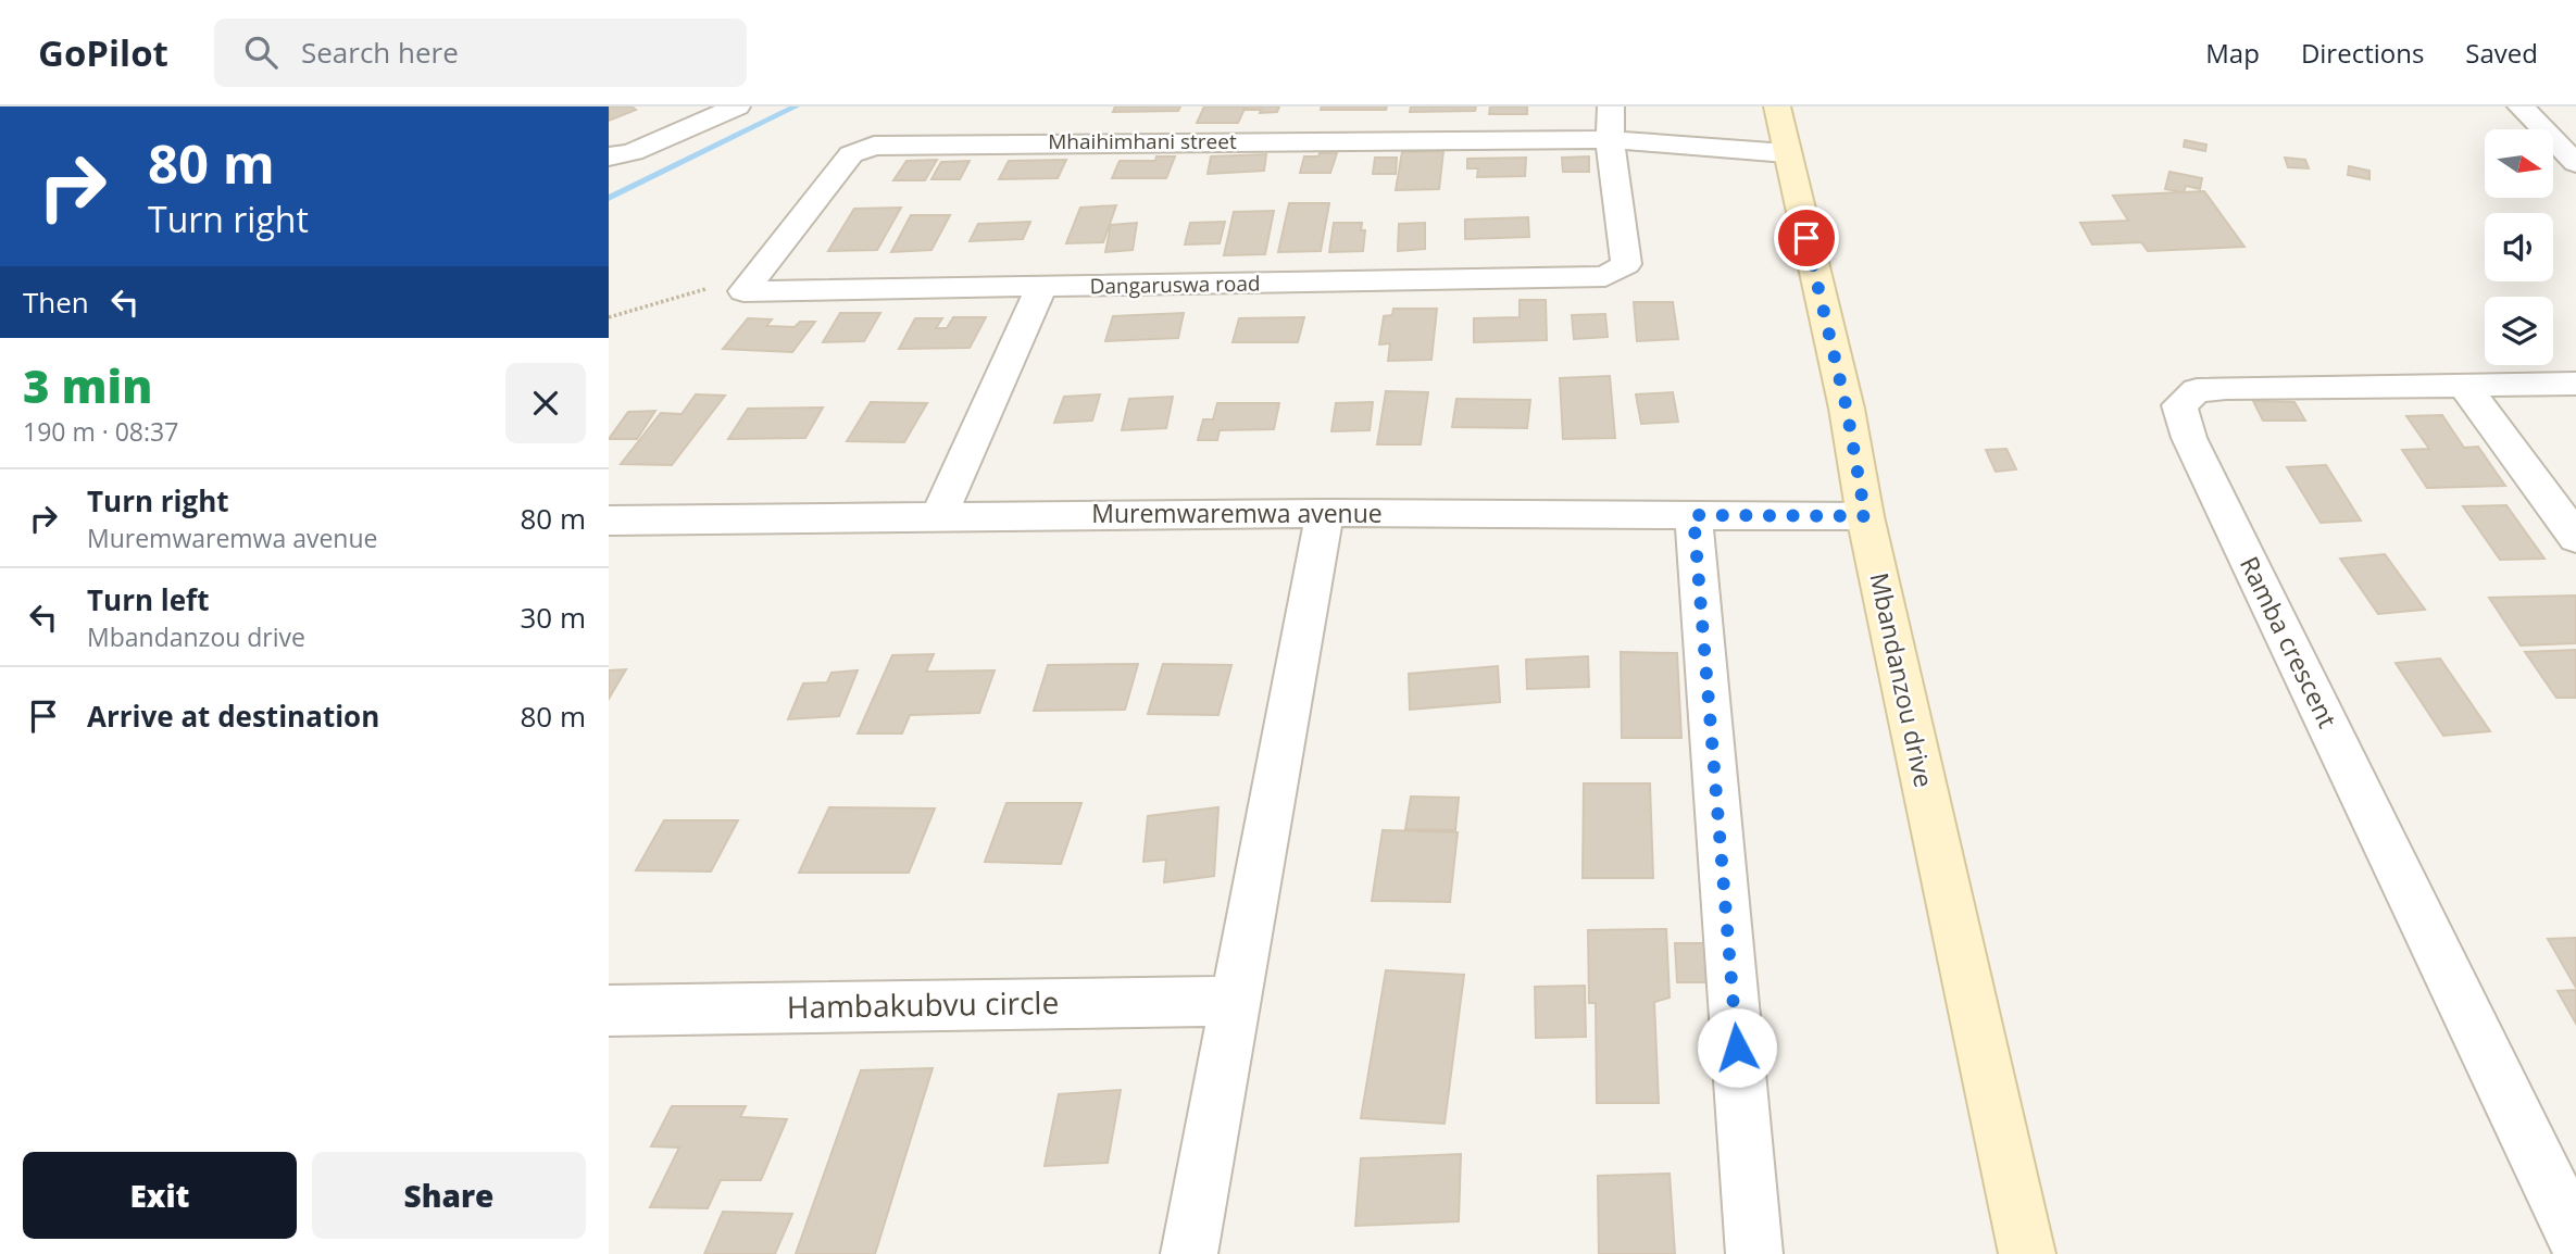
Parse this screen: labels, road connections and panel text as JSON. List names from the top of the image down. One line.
{"streets":{"street":["Mhaihimhani street","Dangaruswa road","Muremwaremwa avenue","Ramba crescent","Mbandanzou drive","Hambakubvu circle"]},"crossings":[["Mhaihimhani street","Dangaruswa road"],["Mhaihimhani street","Mbandanzou drive"],["Muremwaremwa avenue","Mbandanzou drive"]],"north":"right","page":{"header":"GoPilot","search":"Search here","nav":["Map","Directions","Saved"],"turn":["80 m","Turn right"],"then":"Then","heading":["3 min","190 m · 08:37"],"list":[{"name":"Turn right","note":"Muremwaremwa avenue","value":"80 m"},{"name":"Turn left","note":"Mbandanzou drive","value":"30 m"},{"name":"Arrive at destination","value":"80 m"}],"buttons":["Exit","Share"]}}
